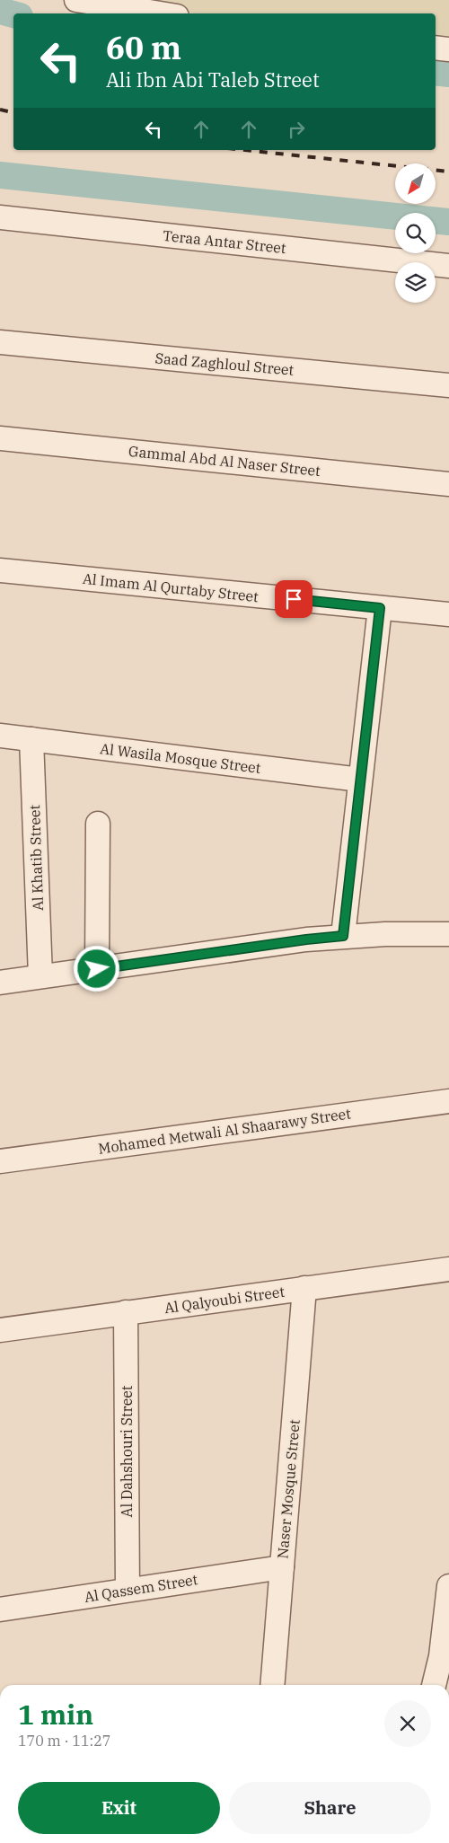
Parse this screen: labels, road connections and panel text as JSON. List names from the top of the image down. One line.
{"streets":{"street":["Teraa Antar Street","Saad Zaghloul Street","Gammal Abd Al Naser Street","Al Imam Al Qurtaby Street","Al Wasila Mosque Street","Al Khatib Street","Mohamed Metwali Al Shaarawy Street","Al Qalyoubi Street","Al Dahshouri Street","Naser Mosque Street","Al Qassem Street"]},"crossings":[["Al Wasila Mosque Street","Al Khatib Street"],["Al Qalyoubi Street","Al Dahshouri Street"],["Al Qalyoubi Street","Naser Mosque Street"],["Al Dahshouri Street","Al Qassem Street"],["Naser Mosque Street","Al Qassem Street"]],"north":"bottom left","page":{"turn":["60 m","Ali Ibn Abi Taleb Street"],"heading":["1 min","170 m · 11:27"],"buttons":["Exit","Share"]}}
